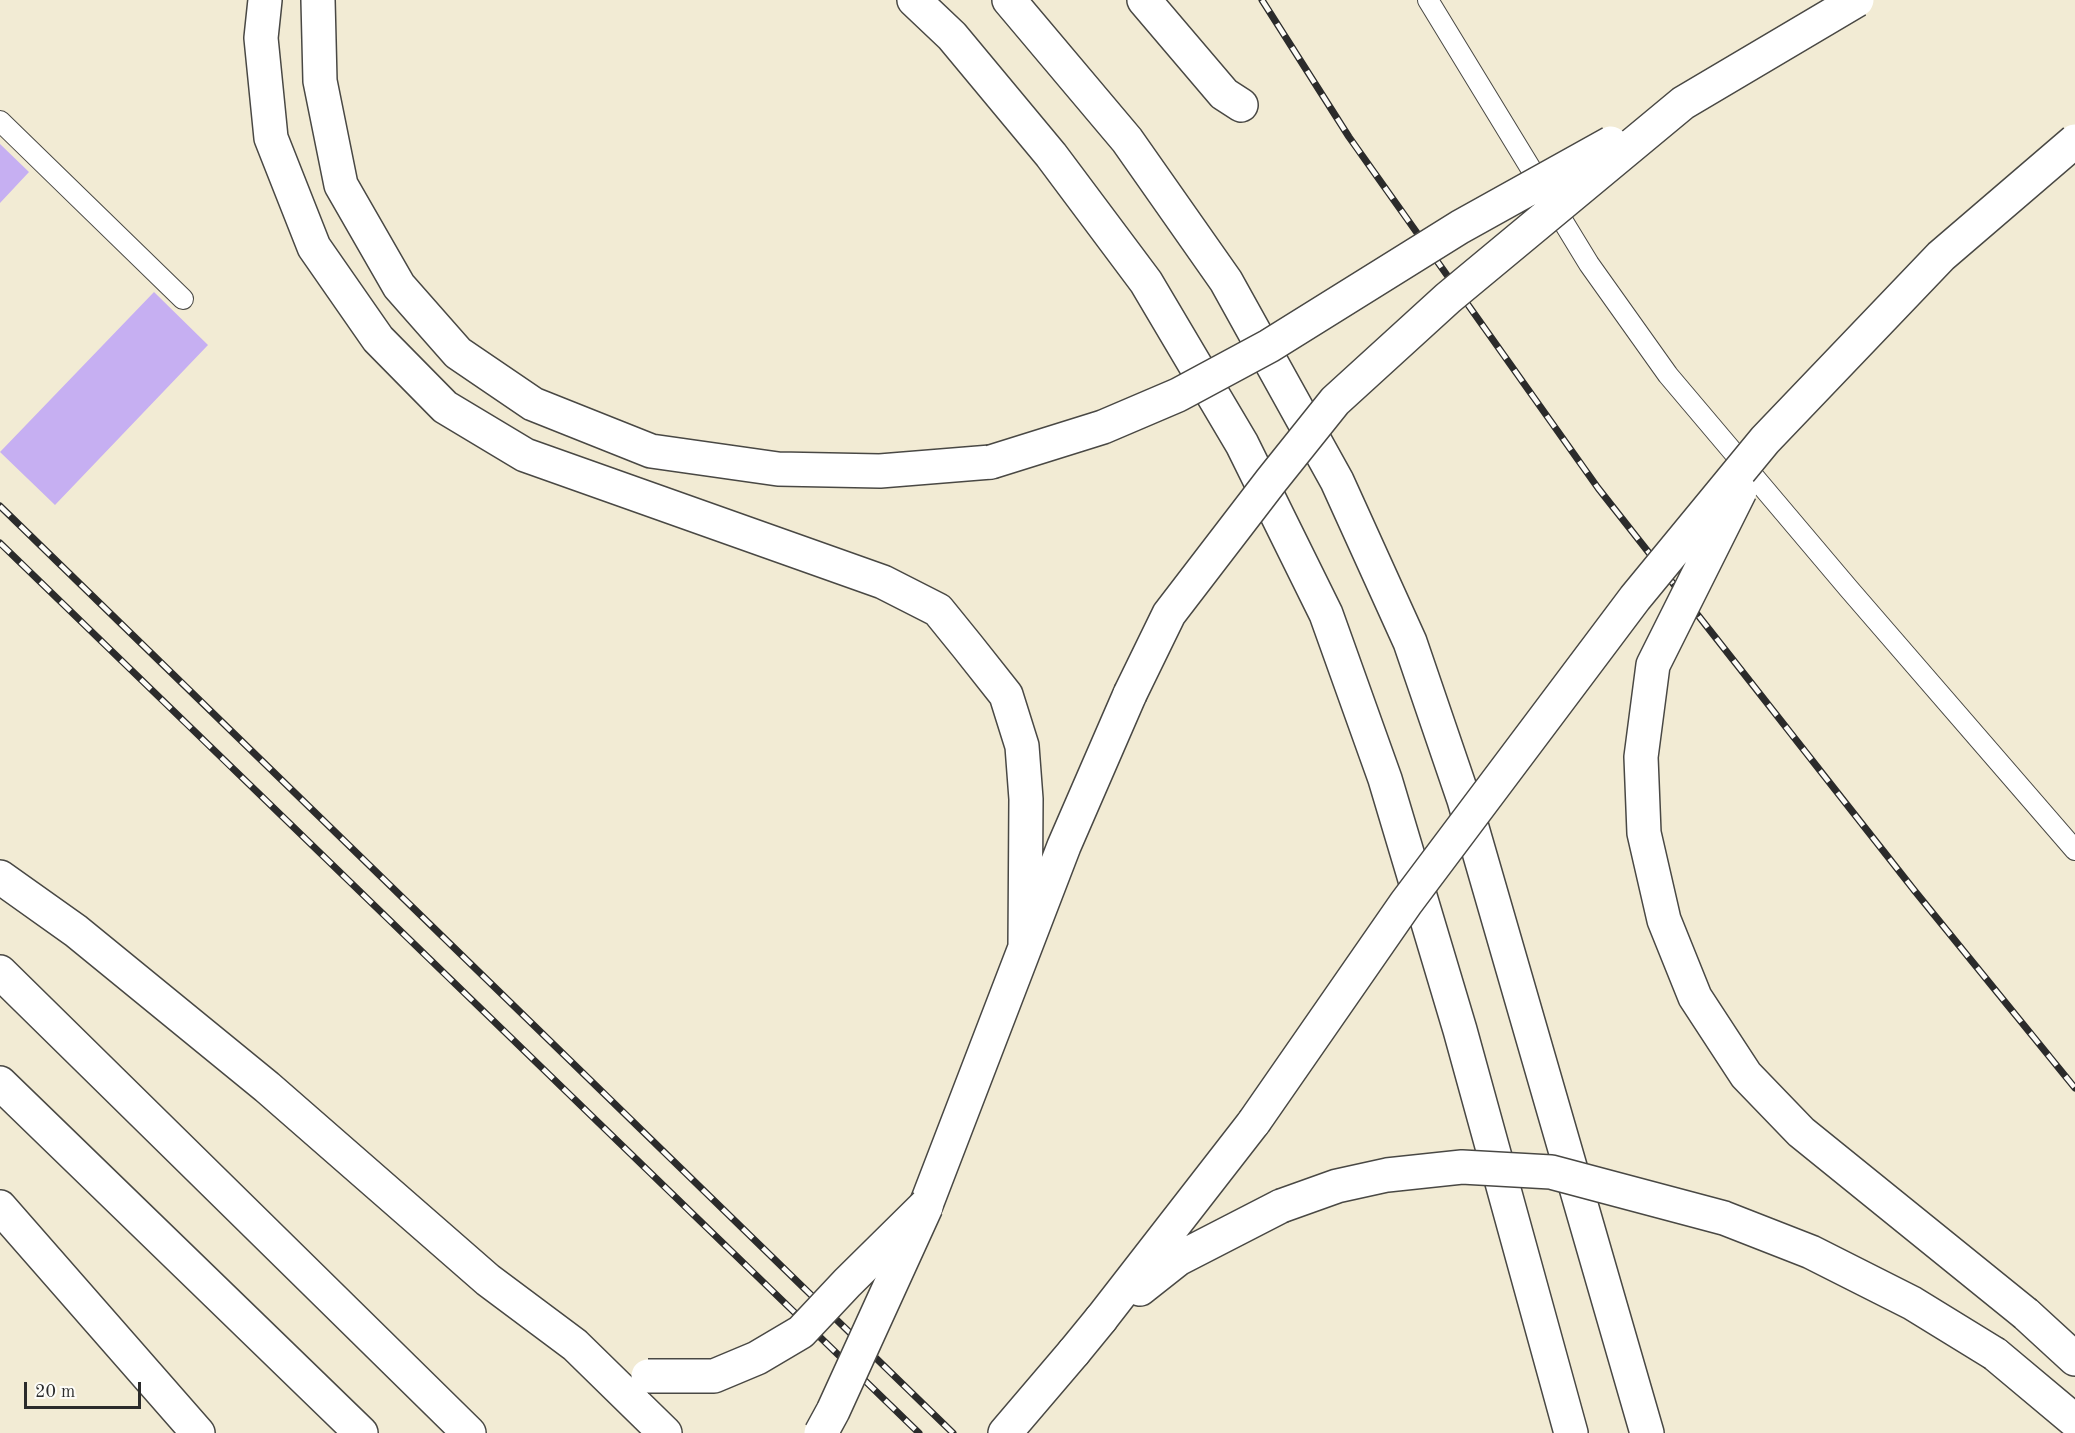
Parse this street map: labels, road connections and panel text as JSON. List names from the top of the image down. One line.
{"scale_bar":"20 m"}
